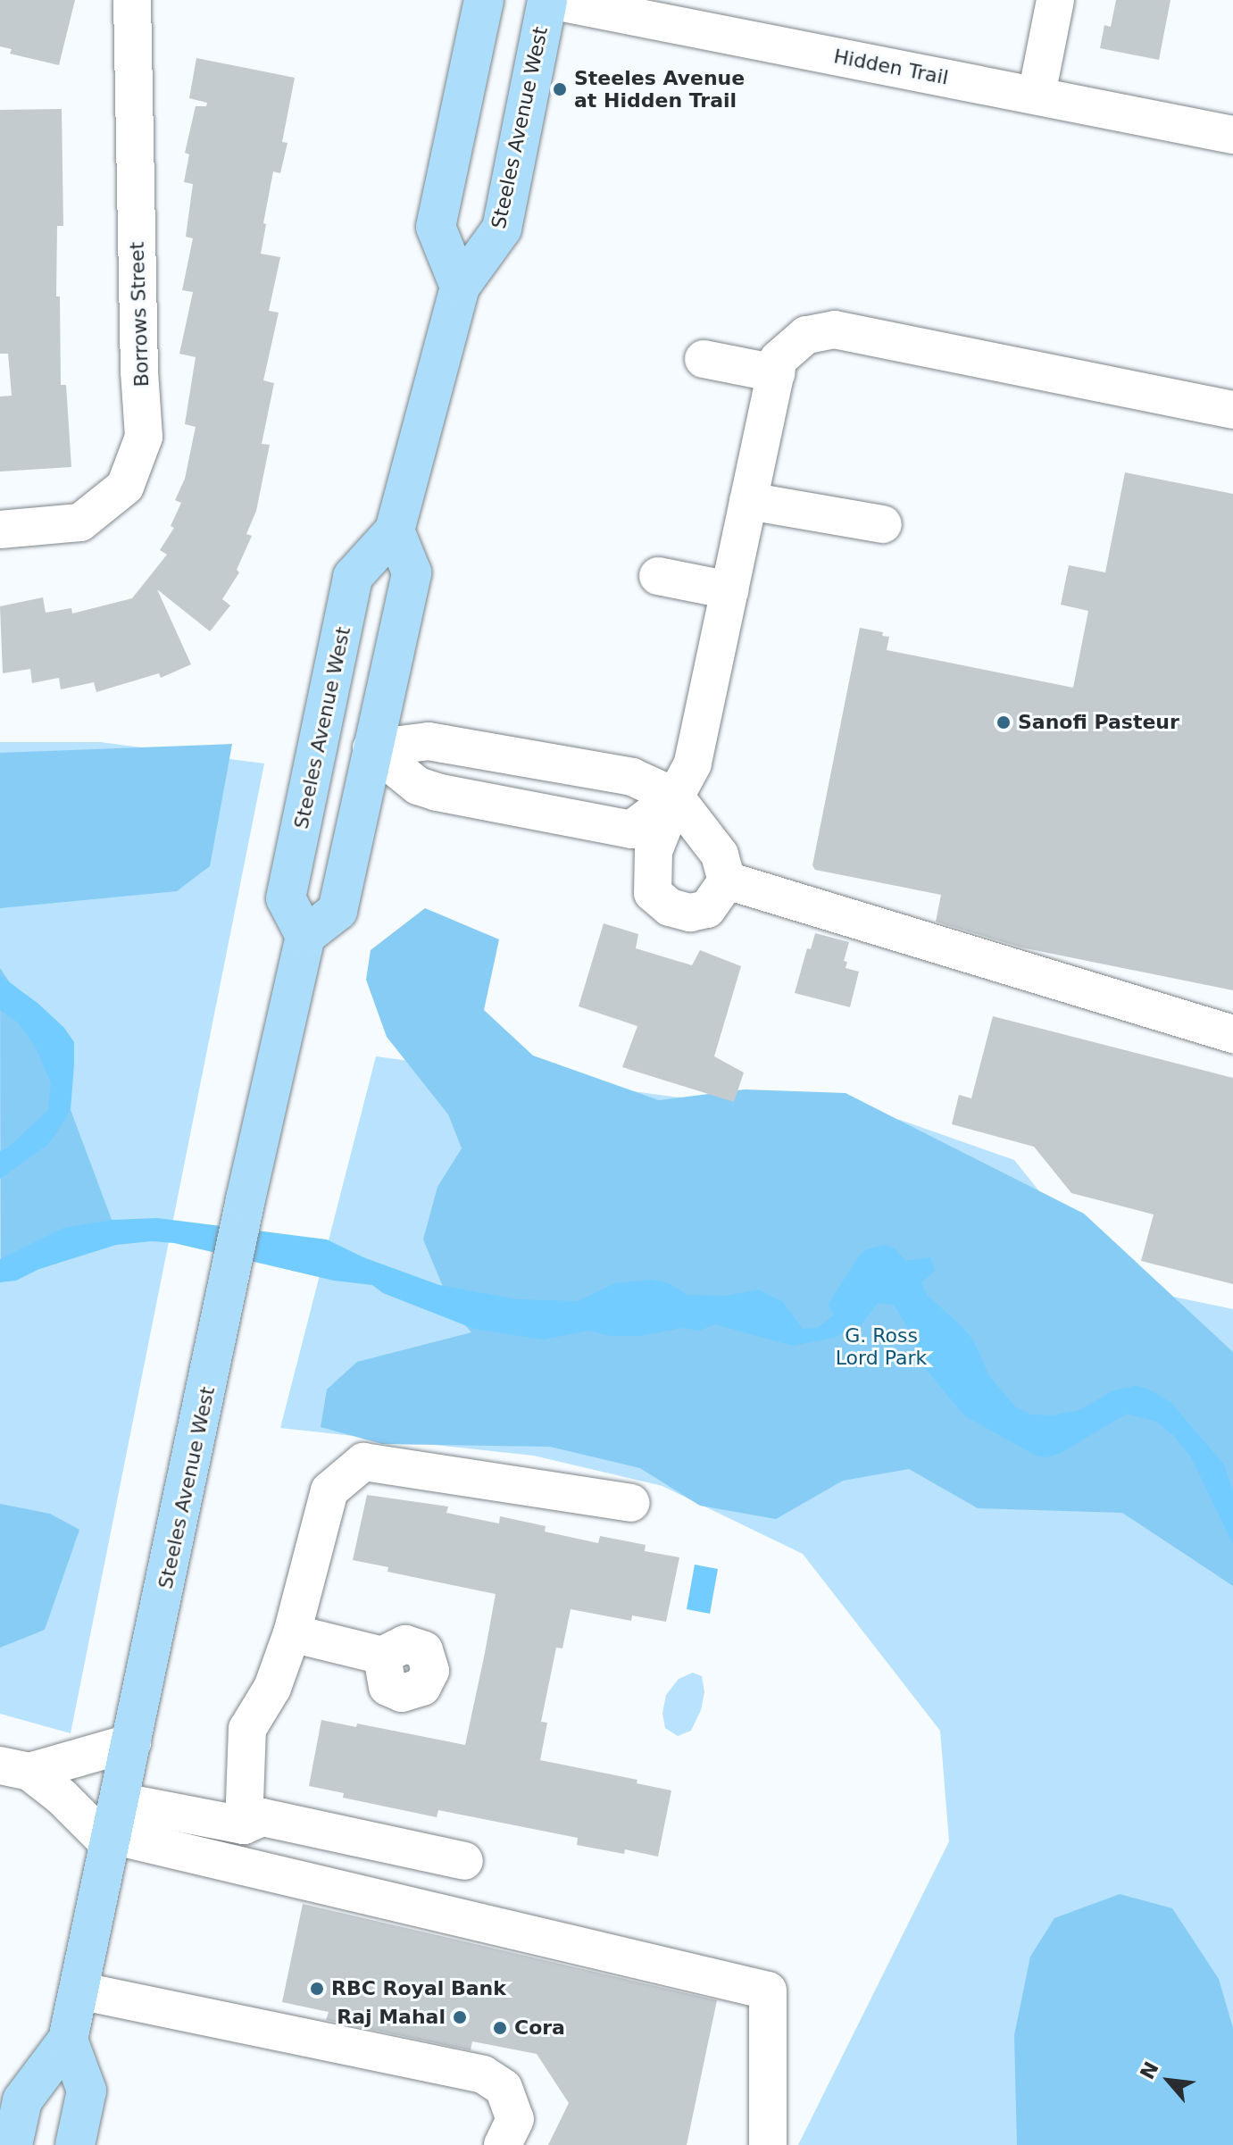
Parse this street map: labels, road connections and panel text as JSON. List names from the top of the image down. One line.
{"streets":{"main road":["Steeles Avenue West"],"street":["Hidden Trail","Borrows Street"]},"crossings":[["Hidden Trail","Steeles Avenue West"]],"parks":["G. Ross Lord Park"],"places":["Steeles Avenue at Hidden Trail","Sanofi Pasteur","RBC Royal Bank","Raj Mahal","Cora"],"north":"top left"}
